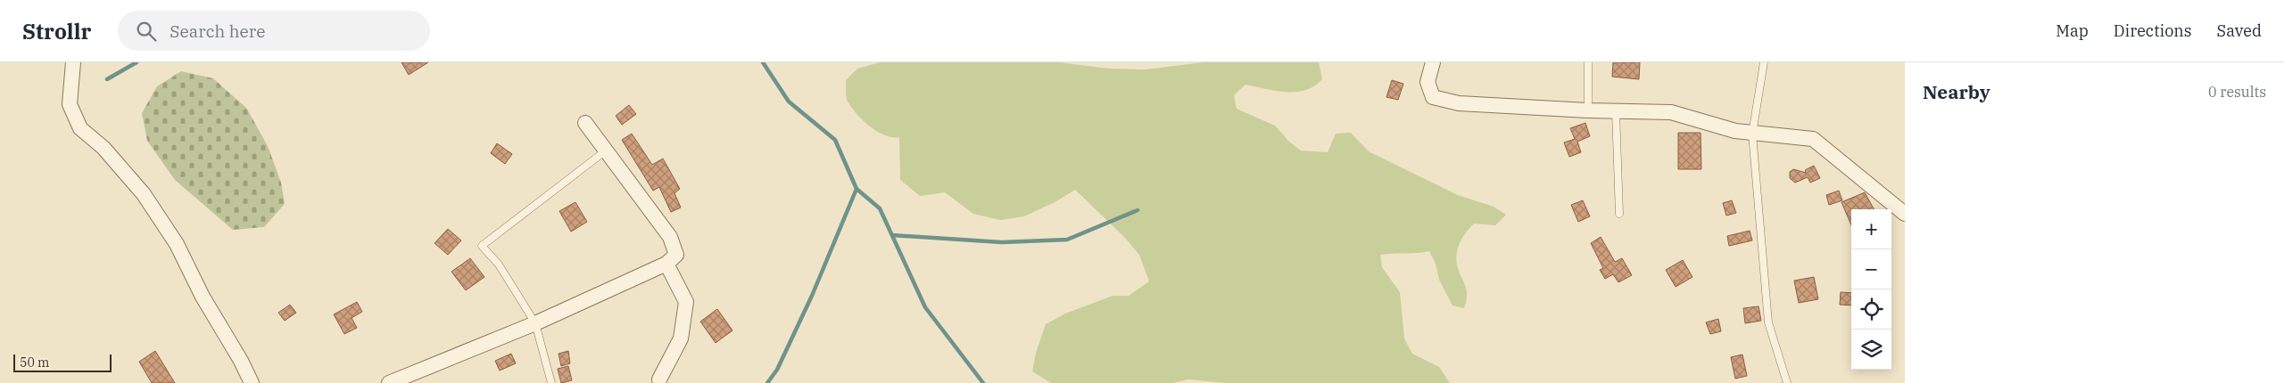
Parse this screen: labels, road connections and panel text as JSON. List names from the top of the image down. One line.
{"scale_bar":"50 m","page":{"header":"Strollr","search":"Search here","nav":["Map","Directions","Saved"],"heading":["Nearby","0 results"],"map_buttons":["+","−"],"scale":"50 m"}}
